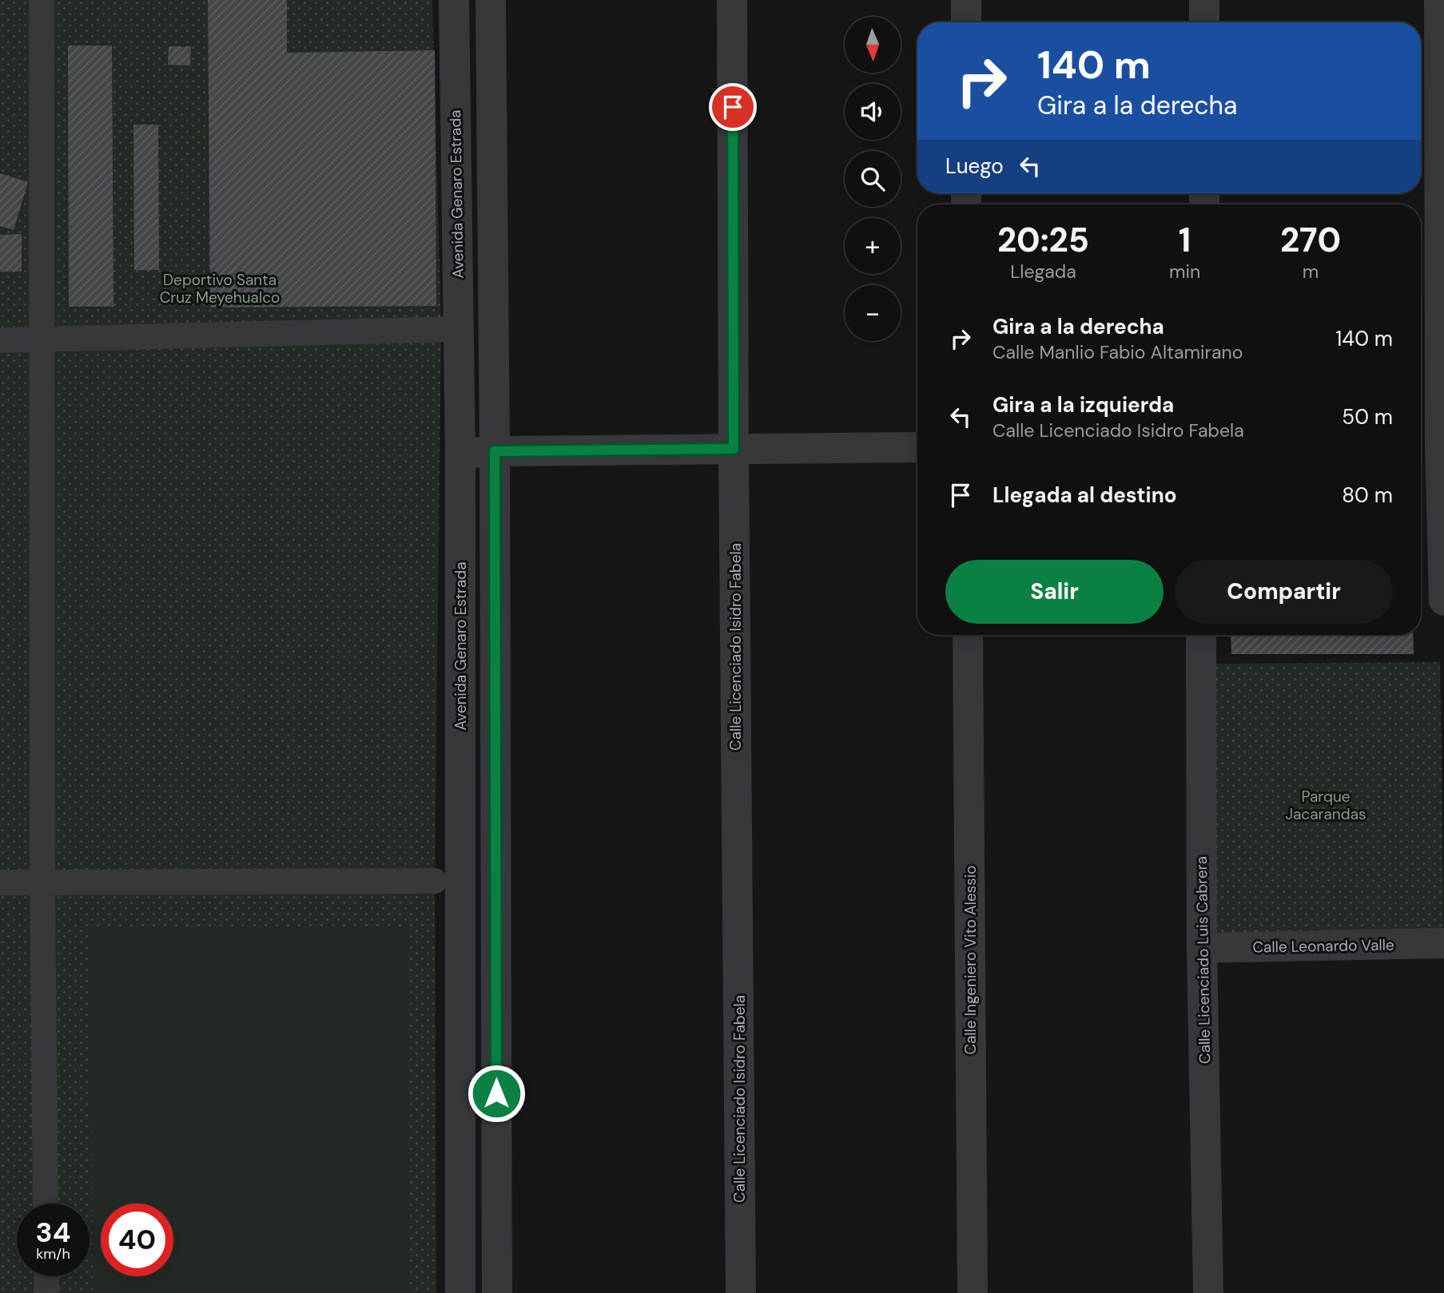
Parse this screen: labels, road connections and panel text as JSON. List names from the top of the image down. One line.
{"streets":{"street":["Avenida Genaro Estrada","Calle Licenciado Isidro Fabela","Calle Leonardo Valle","Calle Ingeniero Vito Alessio","Calle Licenciado Luis Cabrera"]},"crossings":[["Calle Leonardo Valle","Calle Licenciado Luis Cabrera"]],"parks":["Deportivo Santa Cruz Meyehualco","Parque Jacarandas"],"north":"bottom","page":{"map_buttons":["+","−"],"turn":["140 m","Gira a la derecha"],"then":"Luego","eta":["20:25","Llegada","1","min","270","m"],"list":[{"name":"Gira a la derecha","note":"Calle Manlio Fabio Altamirano","value":"140 m"},{"name":"Gira a la izquierda","note":"Calle Licenciado Isidro Fabela","value":"50 m"},{"name":"Llegada al destino","value":"80 m"}],"buttons":["Salir","Compartir"],"speed":"34 km/h","limit":"40"}}
